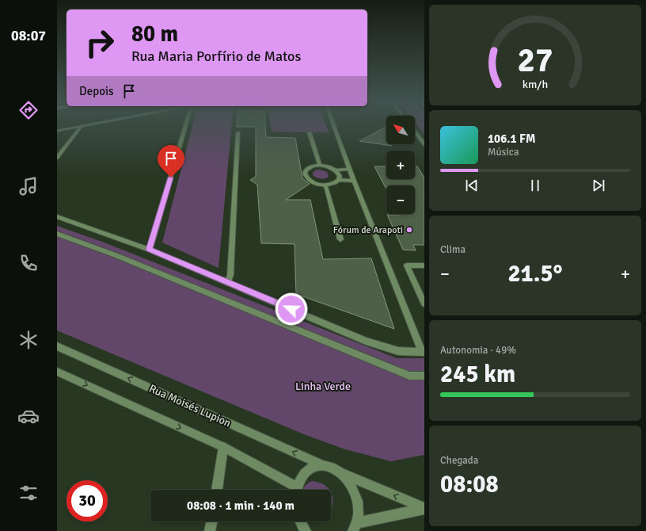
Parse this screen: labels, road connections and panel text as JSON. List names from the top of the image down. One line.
{"streets":{"street":["Rua Moisés Lupion"]},"parks":["Linha Verde"],"places":["Fórum de Arapoti"],"north":"top left","page":{"tabs":"08:07","turn":["80 m","Rua Maria Porfírio de Matos"],"then":"Depois","map_buttons":["+","−"],"song":["106.1 FM","Música"],"tile":["Clima",["Autonomia · 49%","245 km"],["Chegada","08:08"]],"heat":["−","21.5°","+"],"limit":"30","trip":"08:08 · 1 min · 140 m","gauge":["27","km/h"]}}
